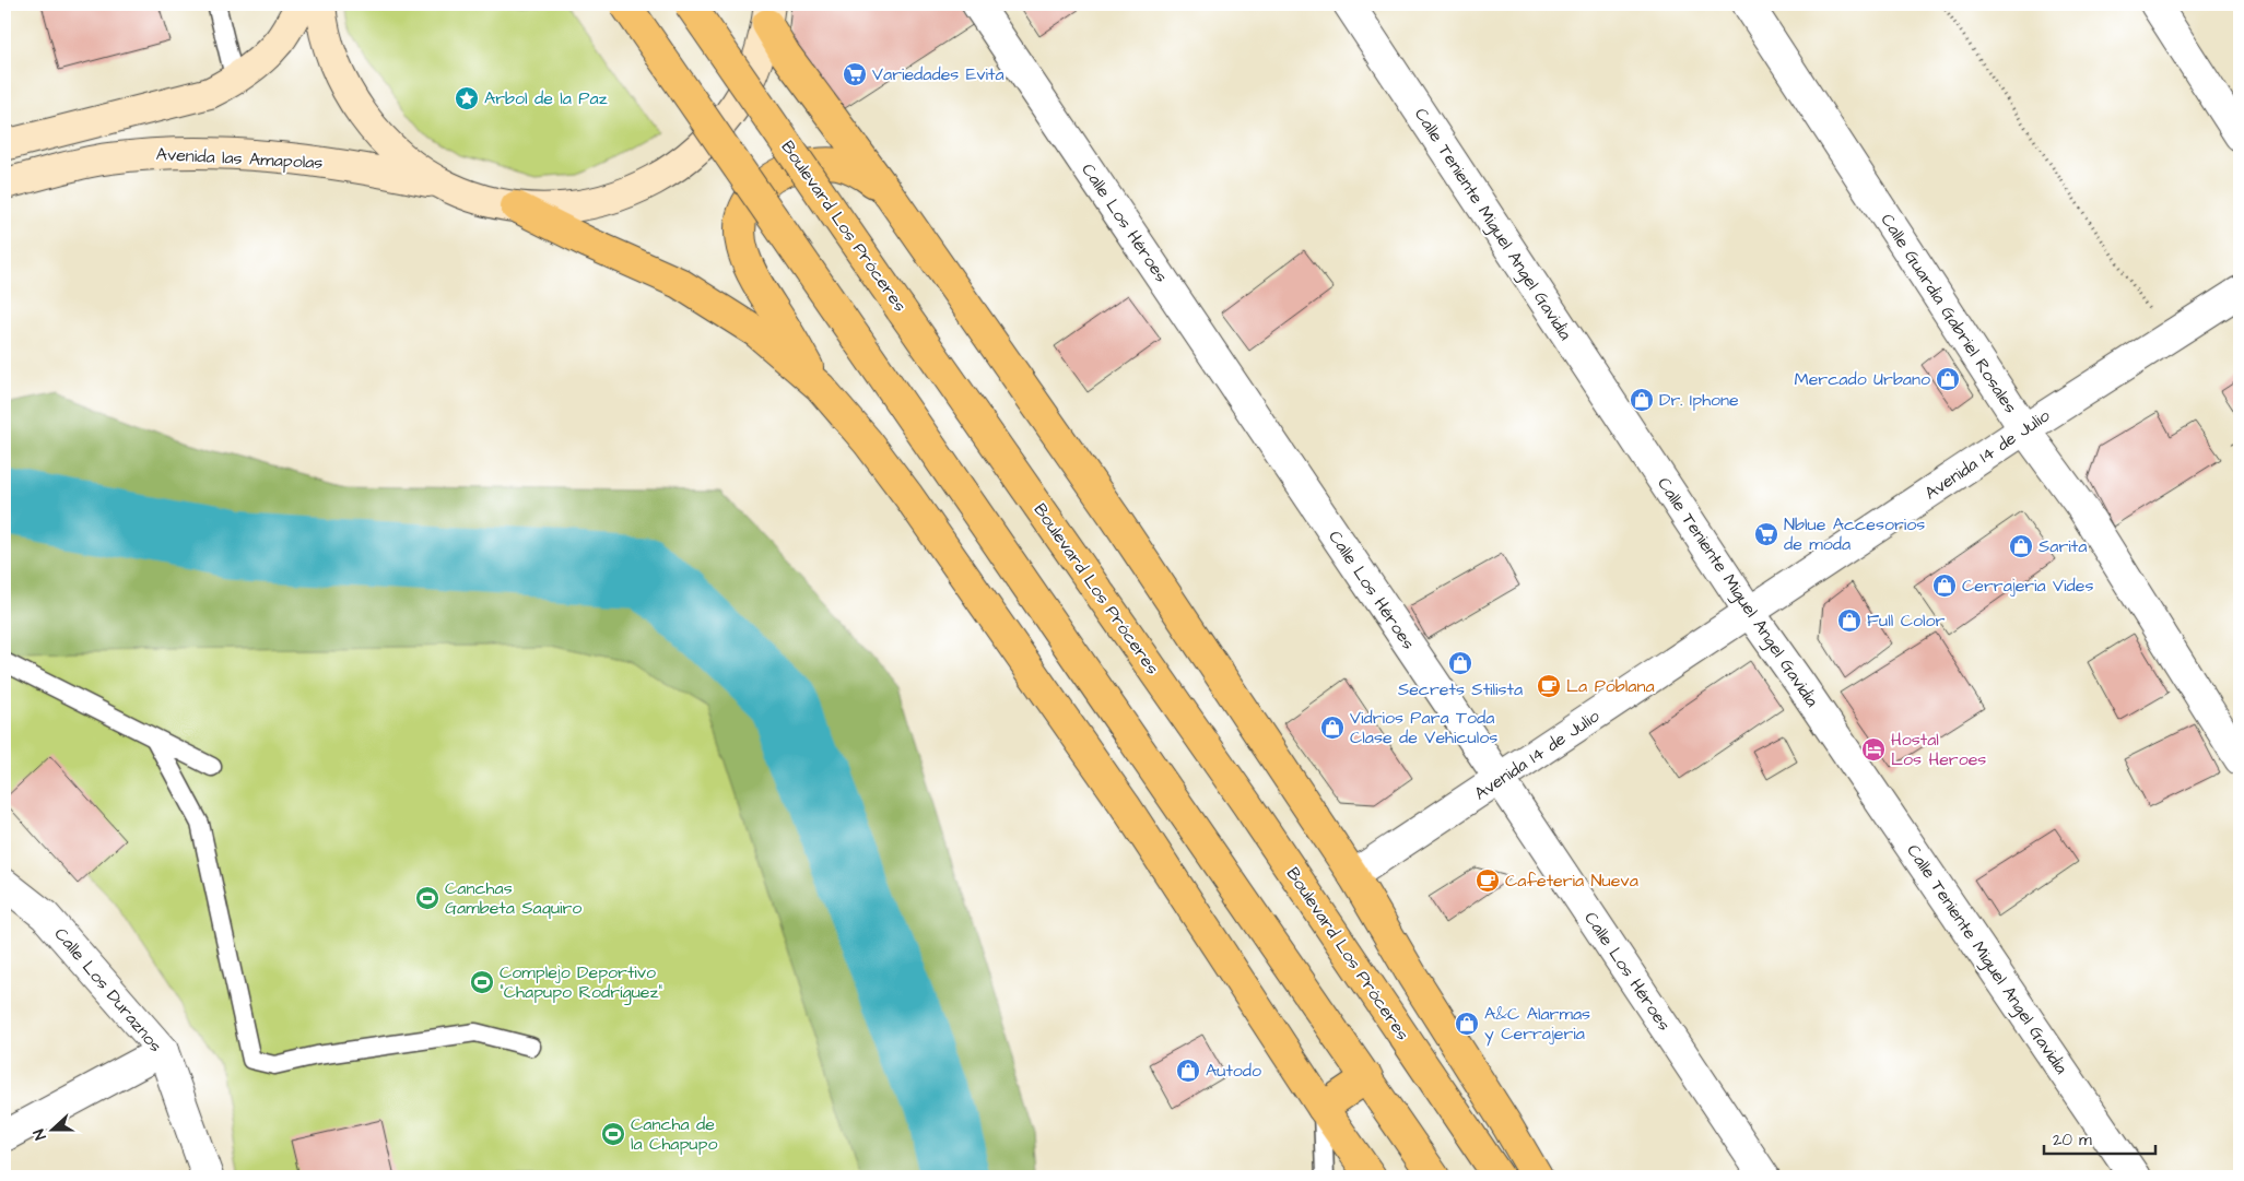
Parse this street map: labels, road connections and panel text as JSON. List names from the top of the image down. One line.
{"streets":{"highway":["Boulevard Los Próceres"],"main road":["Avenida las Amapolas"],"street":["Calle Los Héroes","Calle Teniente Miguel Angel Gavidia","Calle Guardia Gabriel Rosales","Avenida 14 de Julio","Calle Los Duraznos"]},"crossings":[["Calle Los Héroes","Avenida 14 de Julio"],["Calle Teniente Miguel Angel Gavidia","Avenida 14 de Julio"],["Calle Guardia Gabriel Rosales","Avenida 14 de Julio"]],"places":{"supermarket":["Variedades Evita","Nblue Accesorios de moda"],"place":["Arbol de la Paz"],"shop":["Mercado Urbano","Dr. Iphone","Sarita","Cerrajeria Vides","Full Color","Secrets Stilista","Vidrios Para Toda Clase de Vehiculos","A&C Alarmas y Cerrajeria","Autodo"],"cafe":["La Poblana","Cafeteria Nueva"],"hotel":["Hostal Los Heroes"],"sports":["Canchas Gambeta Saquiro","Complejo Deportivo \"Chapupo Rodríguez\"","Cancha de la Chapupo"]},"scale_bar":"20 m","north":"left"}
